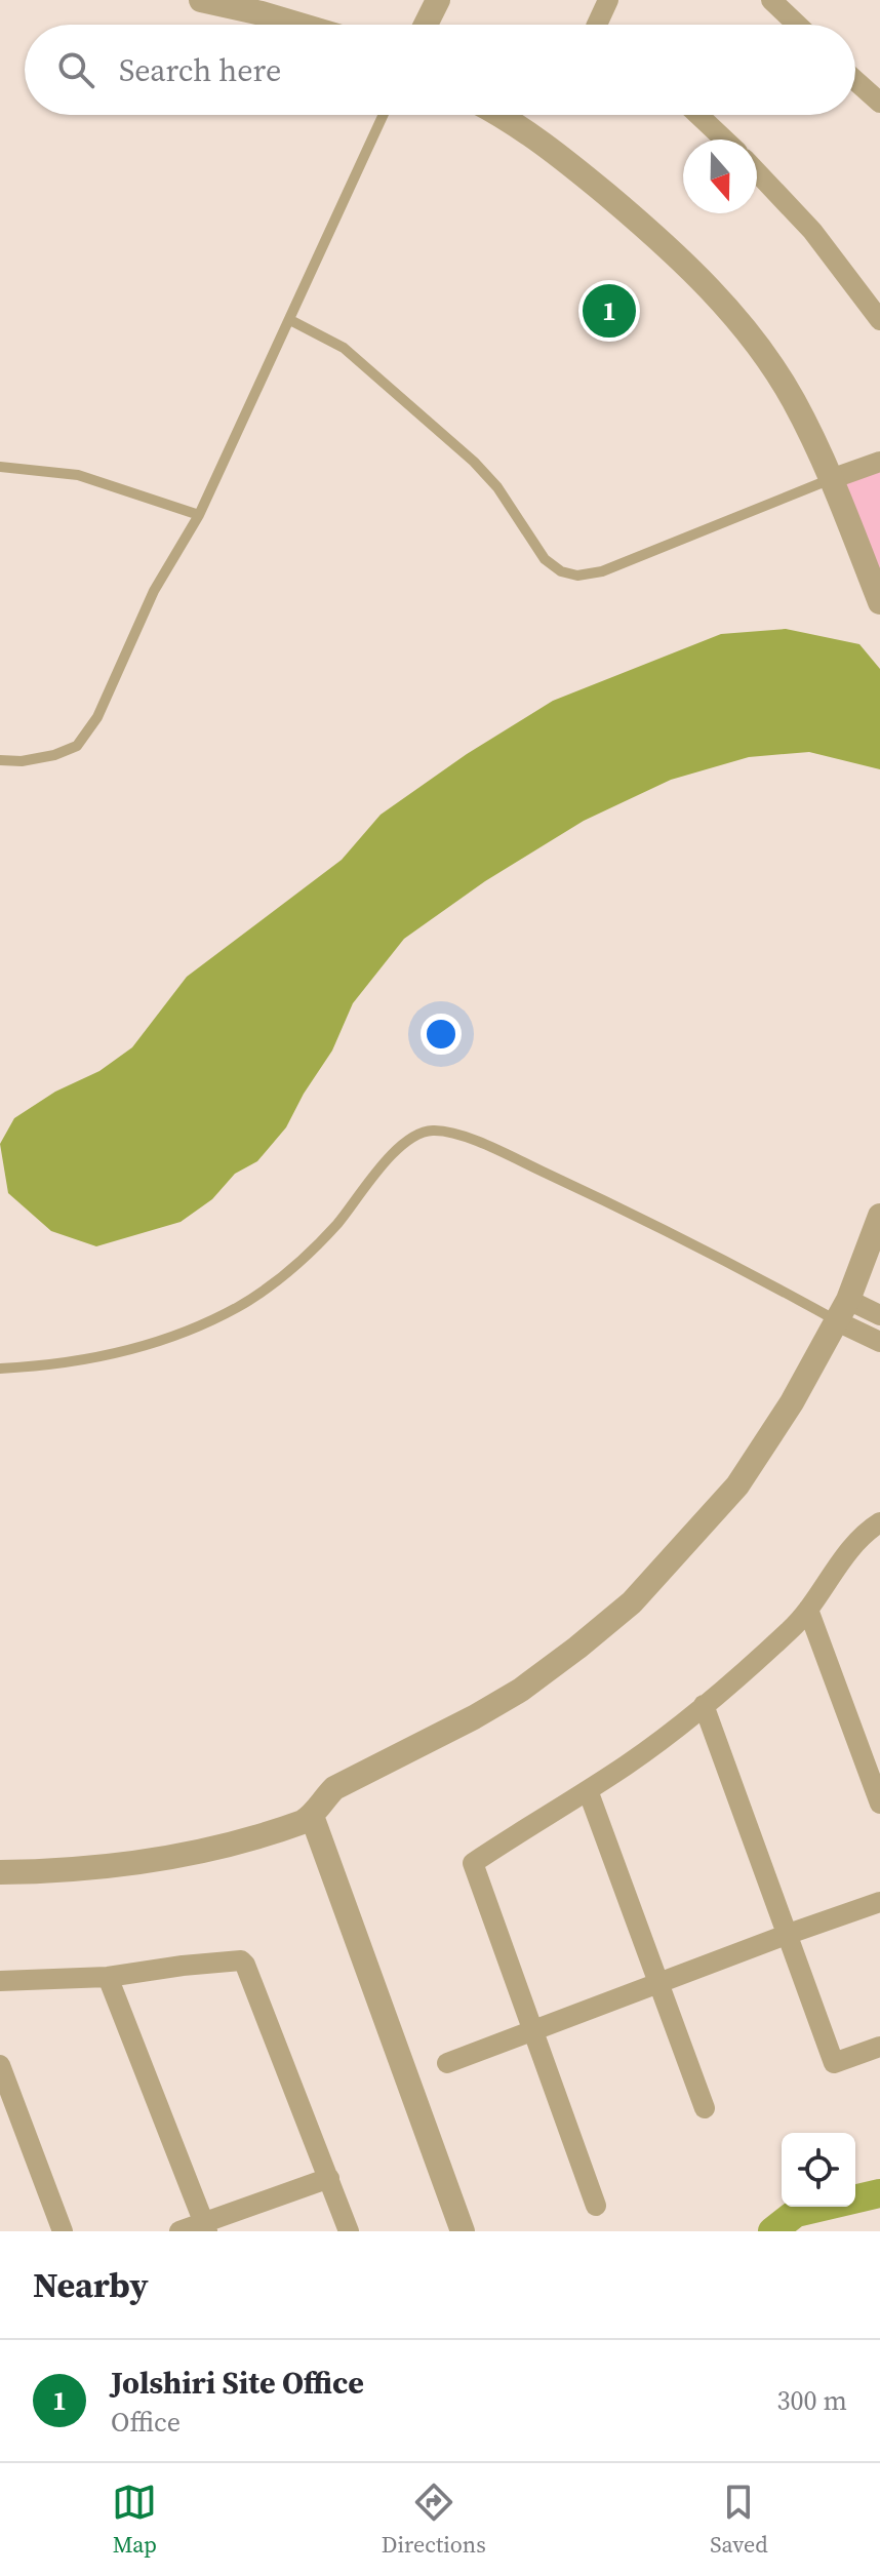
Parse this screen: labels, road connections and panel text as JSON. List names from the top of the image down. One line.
{"north":"bottom","page":{"search":"Search here","pins":"1","heading":"Nearby","list":[{"mark":"1","name":"Jolshiri Site Office","note":"Office","value":"300 m"}],"nav":["Map","Directions","Saved"]}}
